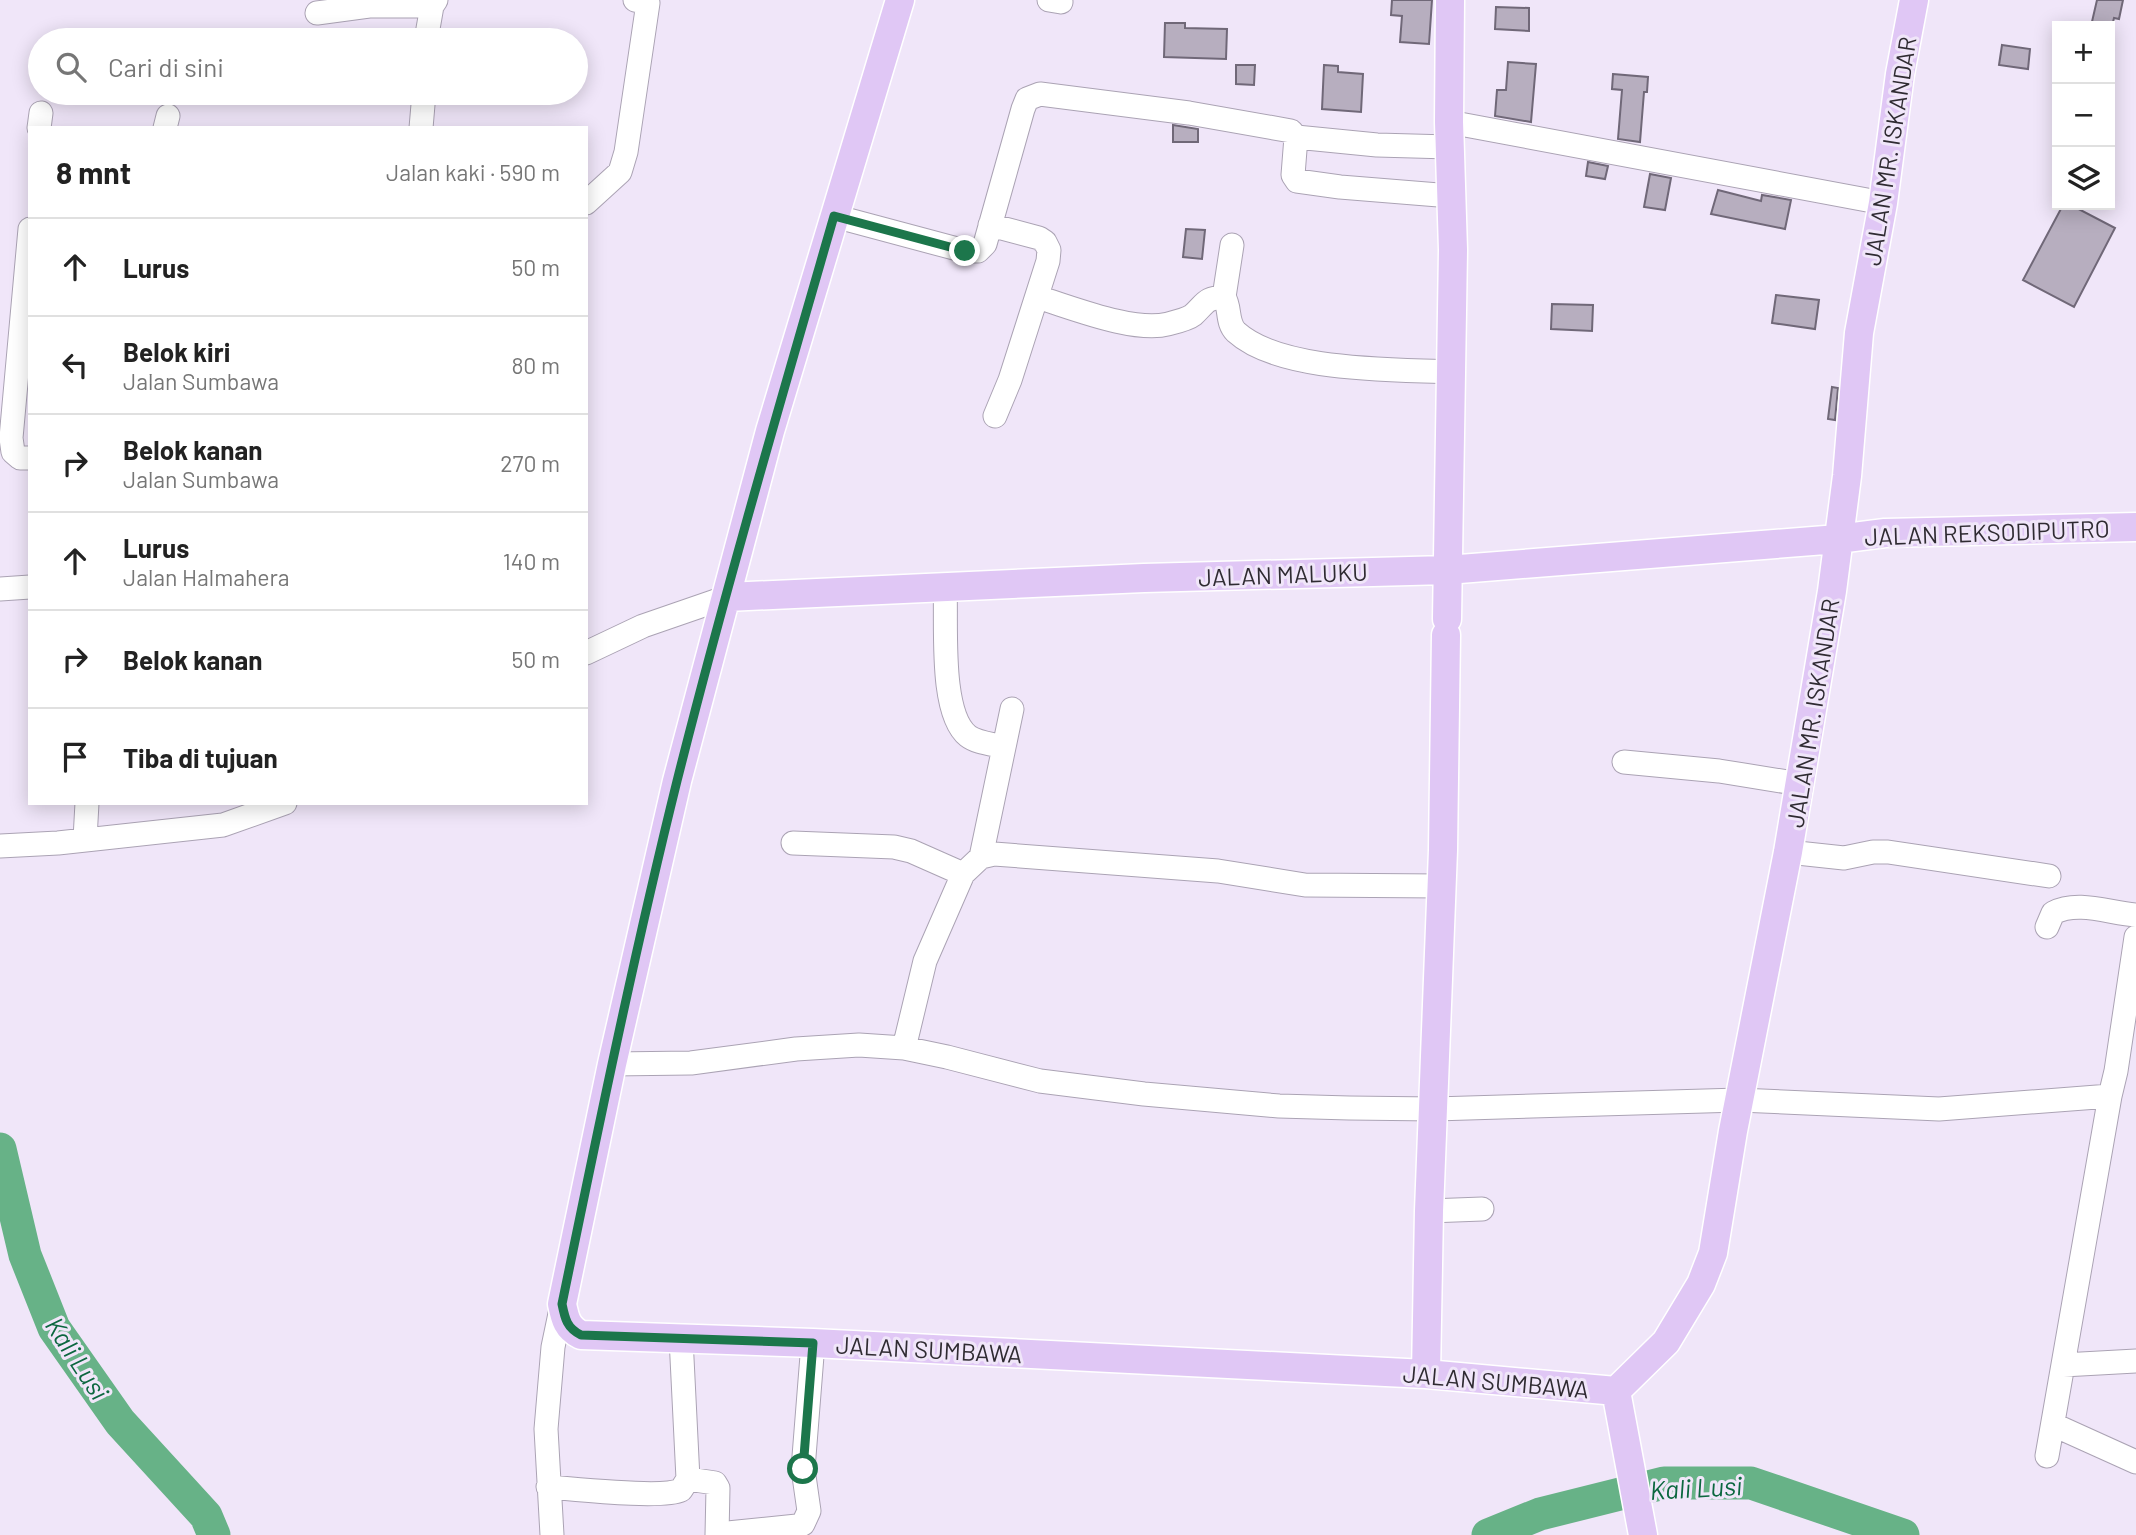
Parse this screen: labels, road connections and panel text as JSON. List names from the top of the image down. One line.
{"streets":{"main road":["JALAN MR. ISKANDAR","JALAN REKSODIPUTRO","JALAN MALUKU","JALAN SUMBAWA"]},"crossings":[["JALAN MR. ISKANDAR","JALAN REKSODIPUTRO"],["JALAN MR. ISKANDAR","JALAN MALUKU"],["JALAN MR. ISKANDAR","JALAN SUMBAWA"],["JALAN REKSODIPUTRO","JALAN MALUKU"]],"water":["Kali Lusi"],"page":{"map_buttons":["+","−"],"search":"Cari di sini","heading":["8 mnt","Jalan kaki · 590 m"],"list":[["Lurus","50 m"],["Belok kiri","Jalan Sumbawa","80 m"],["Belok kanan","Jalan Sumbawa","270 m"],["Lurus","Jalan Halmahera","140 m"],["Belok kanan","50 m"],"Tiba di tujuan"]}}
